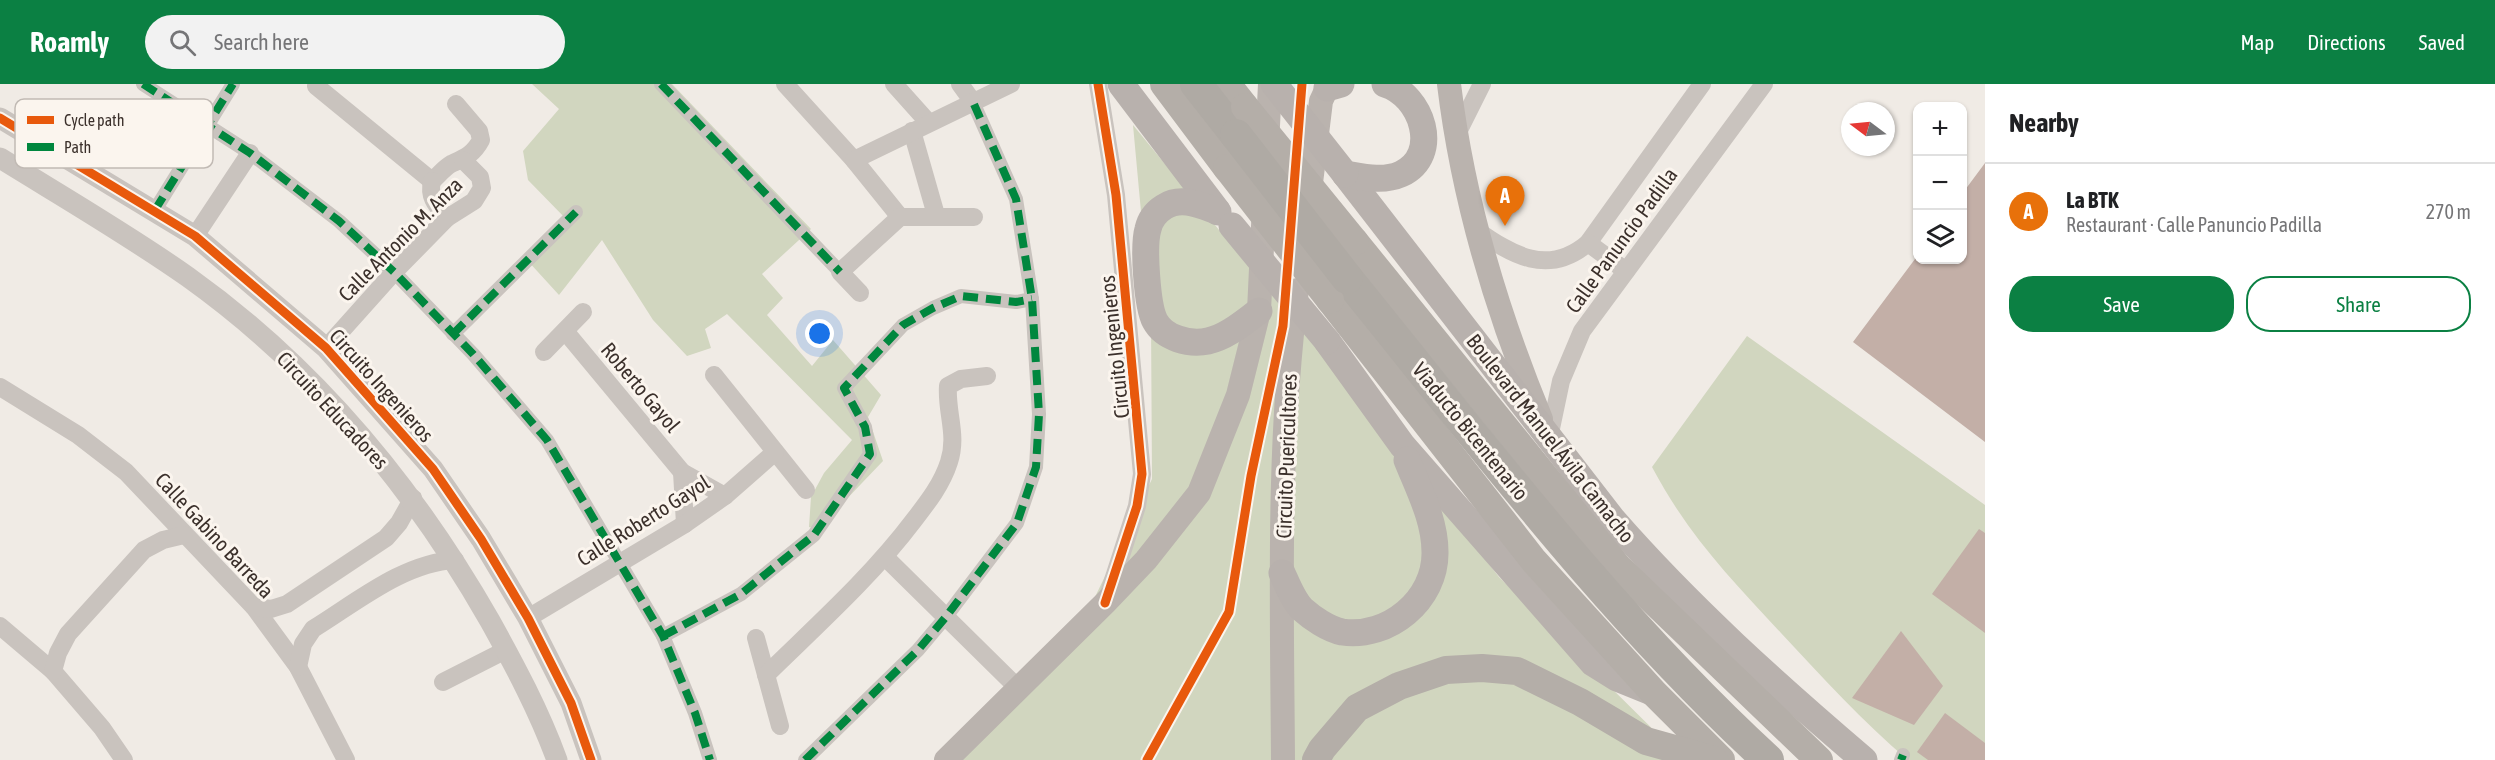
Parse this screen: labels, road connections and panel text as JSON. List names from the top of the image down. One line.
{"streets":{"highway":["Viaducto Bicentenario","Boulevard Manuel Ávila Camacho"],"main road":["Circuito Ingenieros","Circuito Puericultores"],"street":["Calle Antonio M. Anza","Calle Panuncio Padilla","Roberto Gayol","Circuito Educadores","Calle Roberto Gayol","Calle Gabino Barreda"]},"crossings":[["Calle Antonio M. Anza","Circuito Ingenieros"],["Calle Panuncio Padilla","Boulevard Manuel Ávila Camacho"],["Circuito Ingenieros","Boulevard Manuel Ávila Camacho"],["Circuito Ingenieros","Calle Roberto Gayol"],["Roberto Gayol","Calle Roberto Gayol"],["Viaducto Bicentenario","Boulevard Manuel Ávila Camacho"]],"legend":["Cycle path","Path"],"north":"left","page":{"header":"Roamly","search":"Search here","nav":["Map","Directions","Saved"],"heading":"Nearby","map_buttons":["+","−"],"list":[{"mark":"A","name":"La BTK","note":"Restaurant · Calle Panuncio Padilla","value":"270 m"}],"pins":"A","buttons":["Save","Share"]}}
